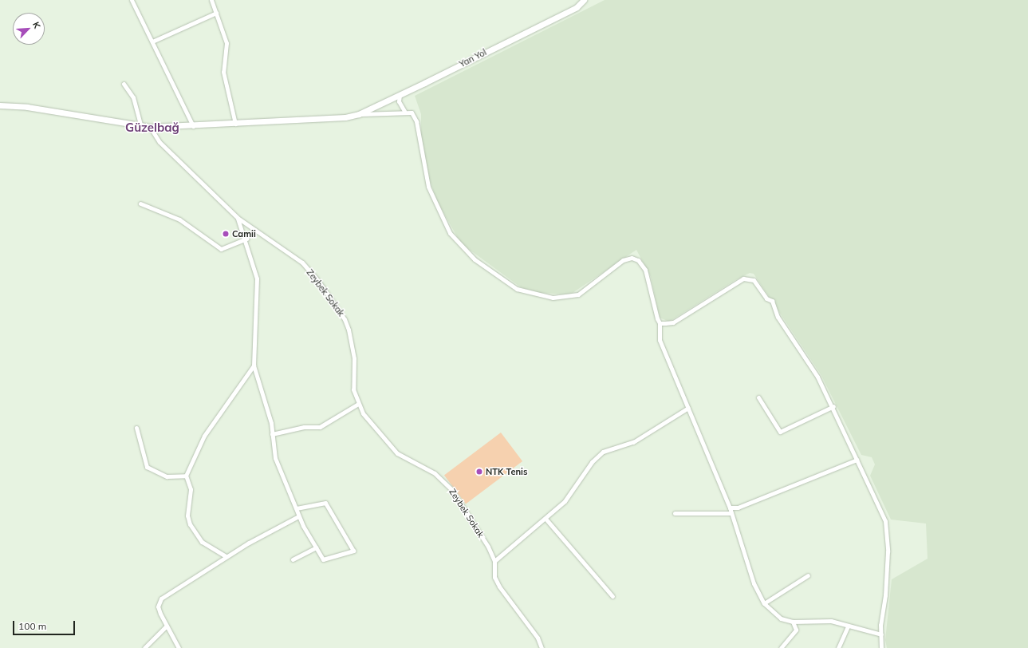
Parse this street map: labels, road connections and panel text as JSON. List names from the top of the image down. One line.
{"streets":{"street":["Yan Yol","Zeybek Sokak"]},"districts":["Güzelbağ"],"places":["Camii","NTK Tenis"],"scale_bar":"100 m","north":"top right"}
